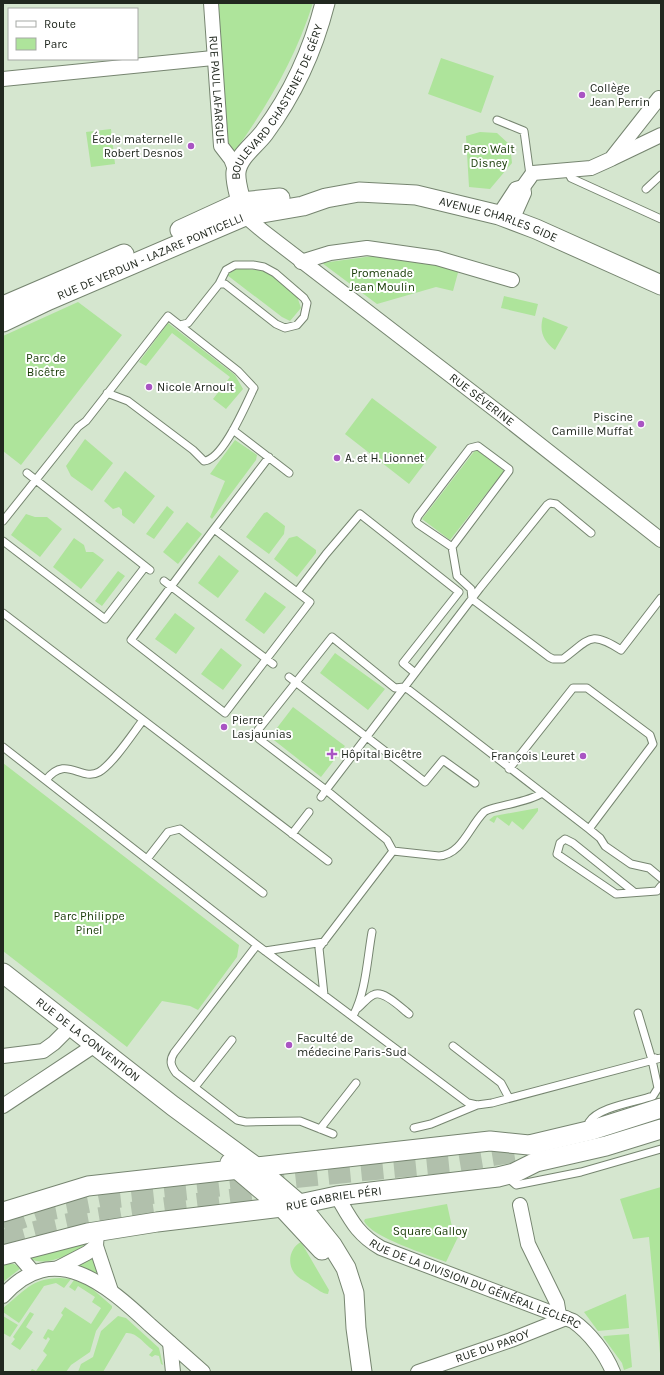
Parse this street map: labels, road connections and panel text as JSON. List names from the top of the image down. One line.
{"streets":{"main road":["BOULEVARD CHASTENET DE GÉRY","AVENUE CHARLES GIDE","RUE DE VERDUN - LAZARE PONTICELLI","RUE DE LA CONVENTION","RUE GABRIEL PÉRI"],"street":["RUE PAUL LAFARGUE","RUE SÉVERINE","RUE DE LA DIVISION DU GÉNÉRAL LECLERC","RUE DU PAROY"]},"crossings":[["RUE PAUL LAFARGUE","BOULEVARD CHASTENET DE GÉRY"],["BOULEVARD CHASTENET DE GÉRY","AVENUE CHARLES GIDE"],["BOULEVARD CHASTENET DE GÉRY","RUE DE VERDUN - LAZARE PONTICELLI"],["BOULEVARD CHASTENET DE GÉRY","RUE SÉVERINE"],["AVENUE CHARLES GIDE","RUE DE VERDUN - LAZARE PONTICELLI"],["AVENUE CHARLES GIDE","RUE SÉVERINE"],["RUE DE VERDUN - LAZARE PONTICELLI","RUE SÉVERINE"],["RUE DE LA CONVENTION","RUE GABRIEL PÉRI"],["RUE GABRIEL PÉRI","RUE DE LA DIVISION DU GÉNÉRAL LECLERC"],["RUE DE LA DIVISION DU GÉNÉRAL LECLERC","RUE DU PAROY"]],"parks":["Parc Walt Disney","Promenade Jean Moulin","Parc de Bicêtre","Parc Philippe Pinel","Square Galloy"],"places":{"other":["Collège Jean Perrin","École maternelle Robert Desnos","Nicole Arnoult","Piscine Camille Muffat","A. et H. Lionnet","Pierre Lasjaunias","François Leuret","Faculté de médecine Paris-Sud"],"health":["Hôpital Bicêtre"]},"legend":["Route","Parc"]}
